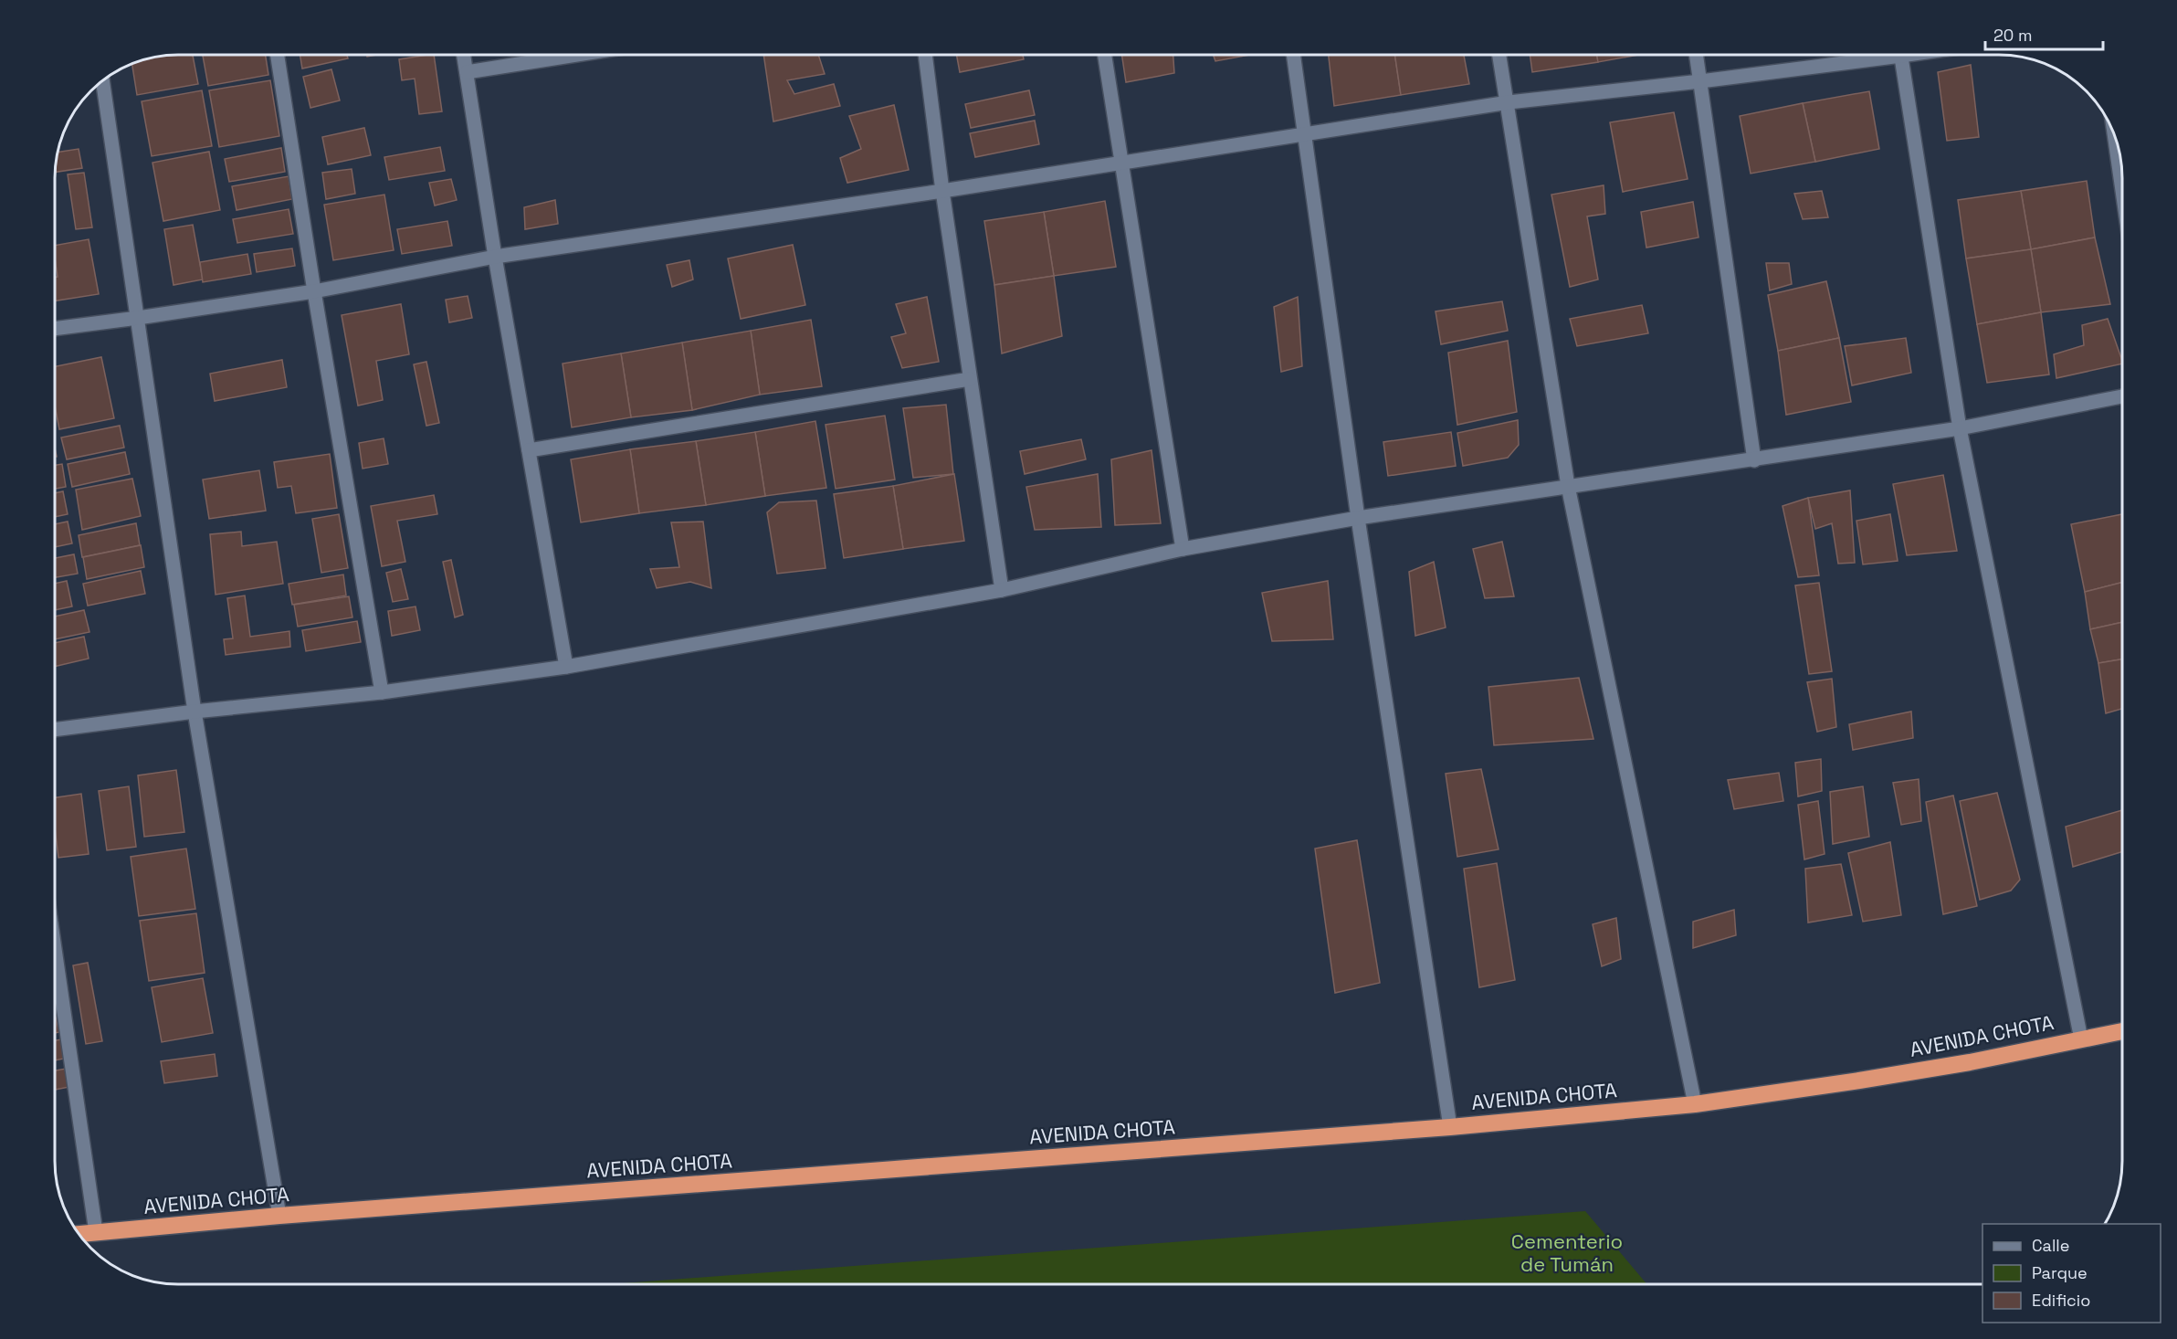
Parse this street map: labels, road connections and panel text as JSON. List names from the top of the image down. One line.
{"streets":{"highway":["AVENIDA CHOTA"]},"parks":["Cementerio de Tumán"],"legend":["Calle","Parque","Edificio"],"scale_bar":"20 m"}
